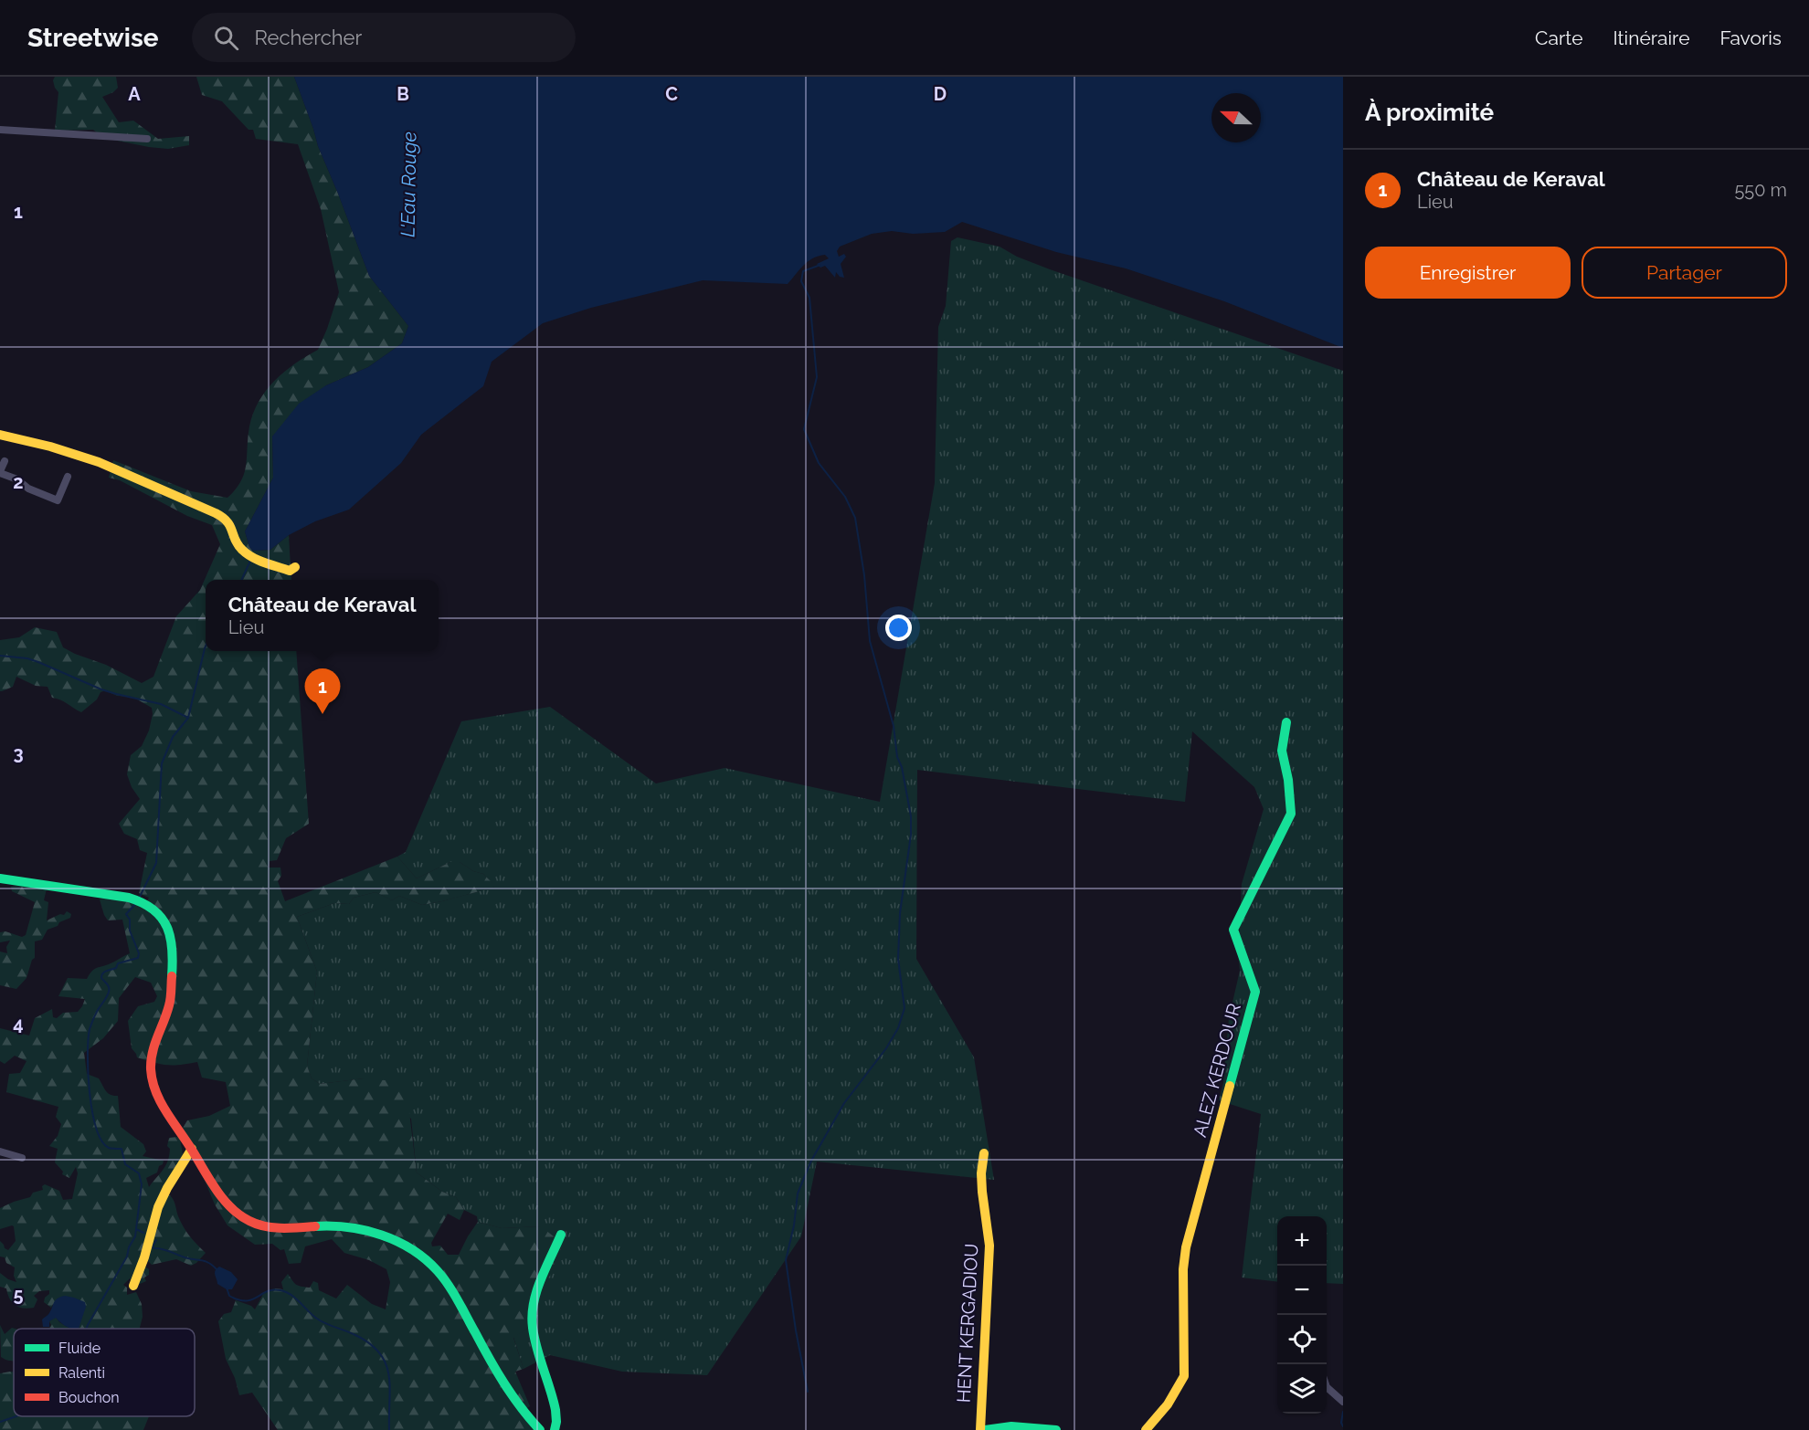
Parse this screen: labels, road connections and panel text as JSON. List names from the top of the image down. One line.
{"streets":{"street":["ALEZ KERDOUR","HENT KERGADIOU"]},"water":["L'Eau Rouge"],"legend":["Fluide","Ralenti","Bouchon"],"north":"left","page":{"header":"Streetwise","search":"Rechercher","nav":["Carte","Itinéraire","Favoris"],"heading":"À proximité","list":[{"mark":"1","name":"Château de Keraval","note":"Lieu","value":"550 m"}],"buttons":["Enregistrer","Partager"],"popup":["Château de Keraval","Lieu"],"pins":"1","map_buttons":["+","−"]},"grid":{"columns":["A","B","C","D"],"rows":["1","2","3","4","5"]}}
